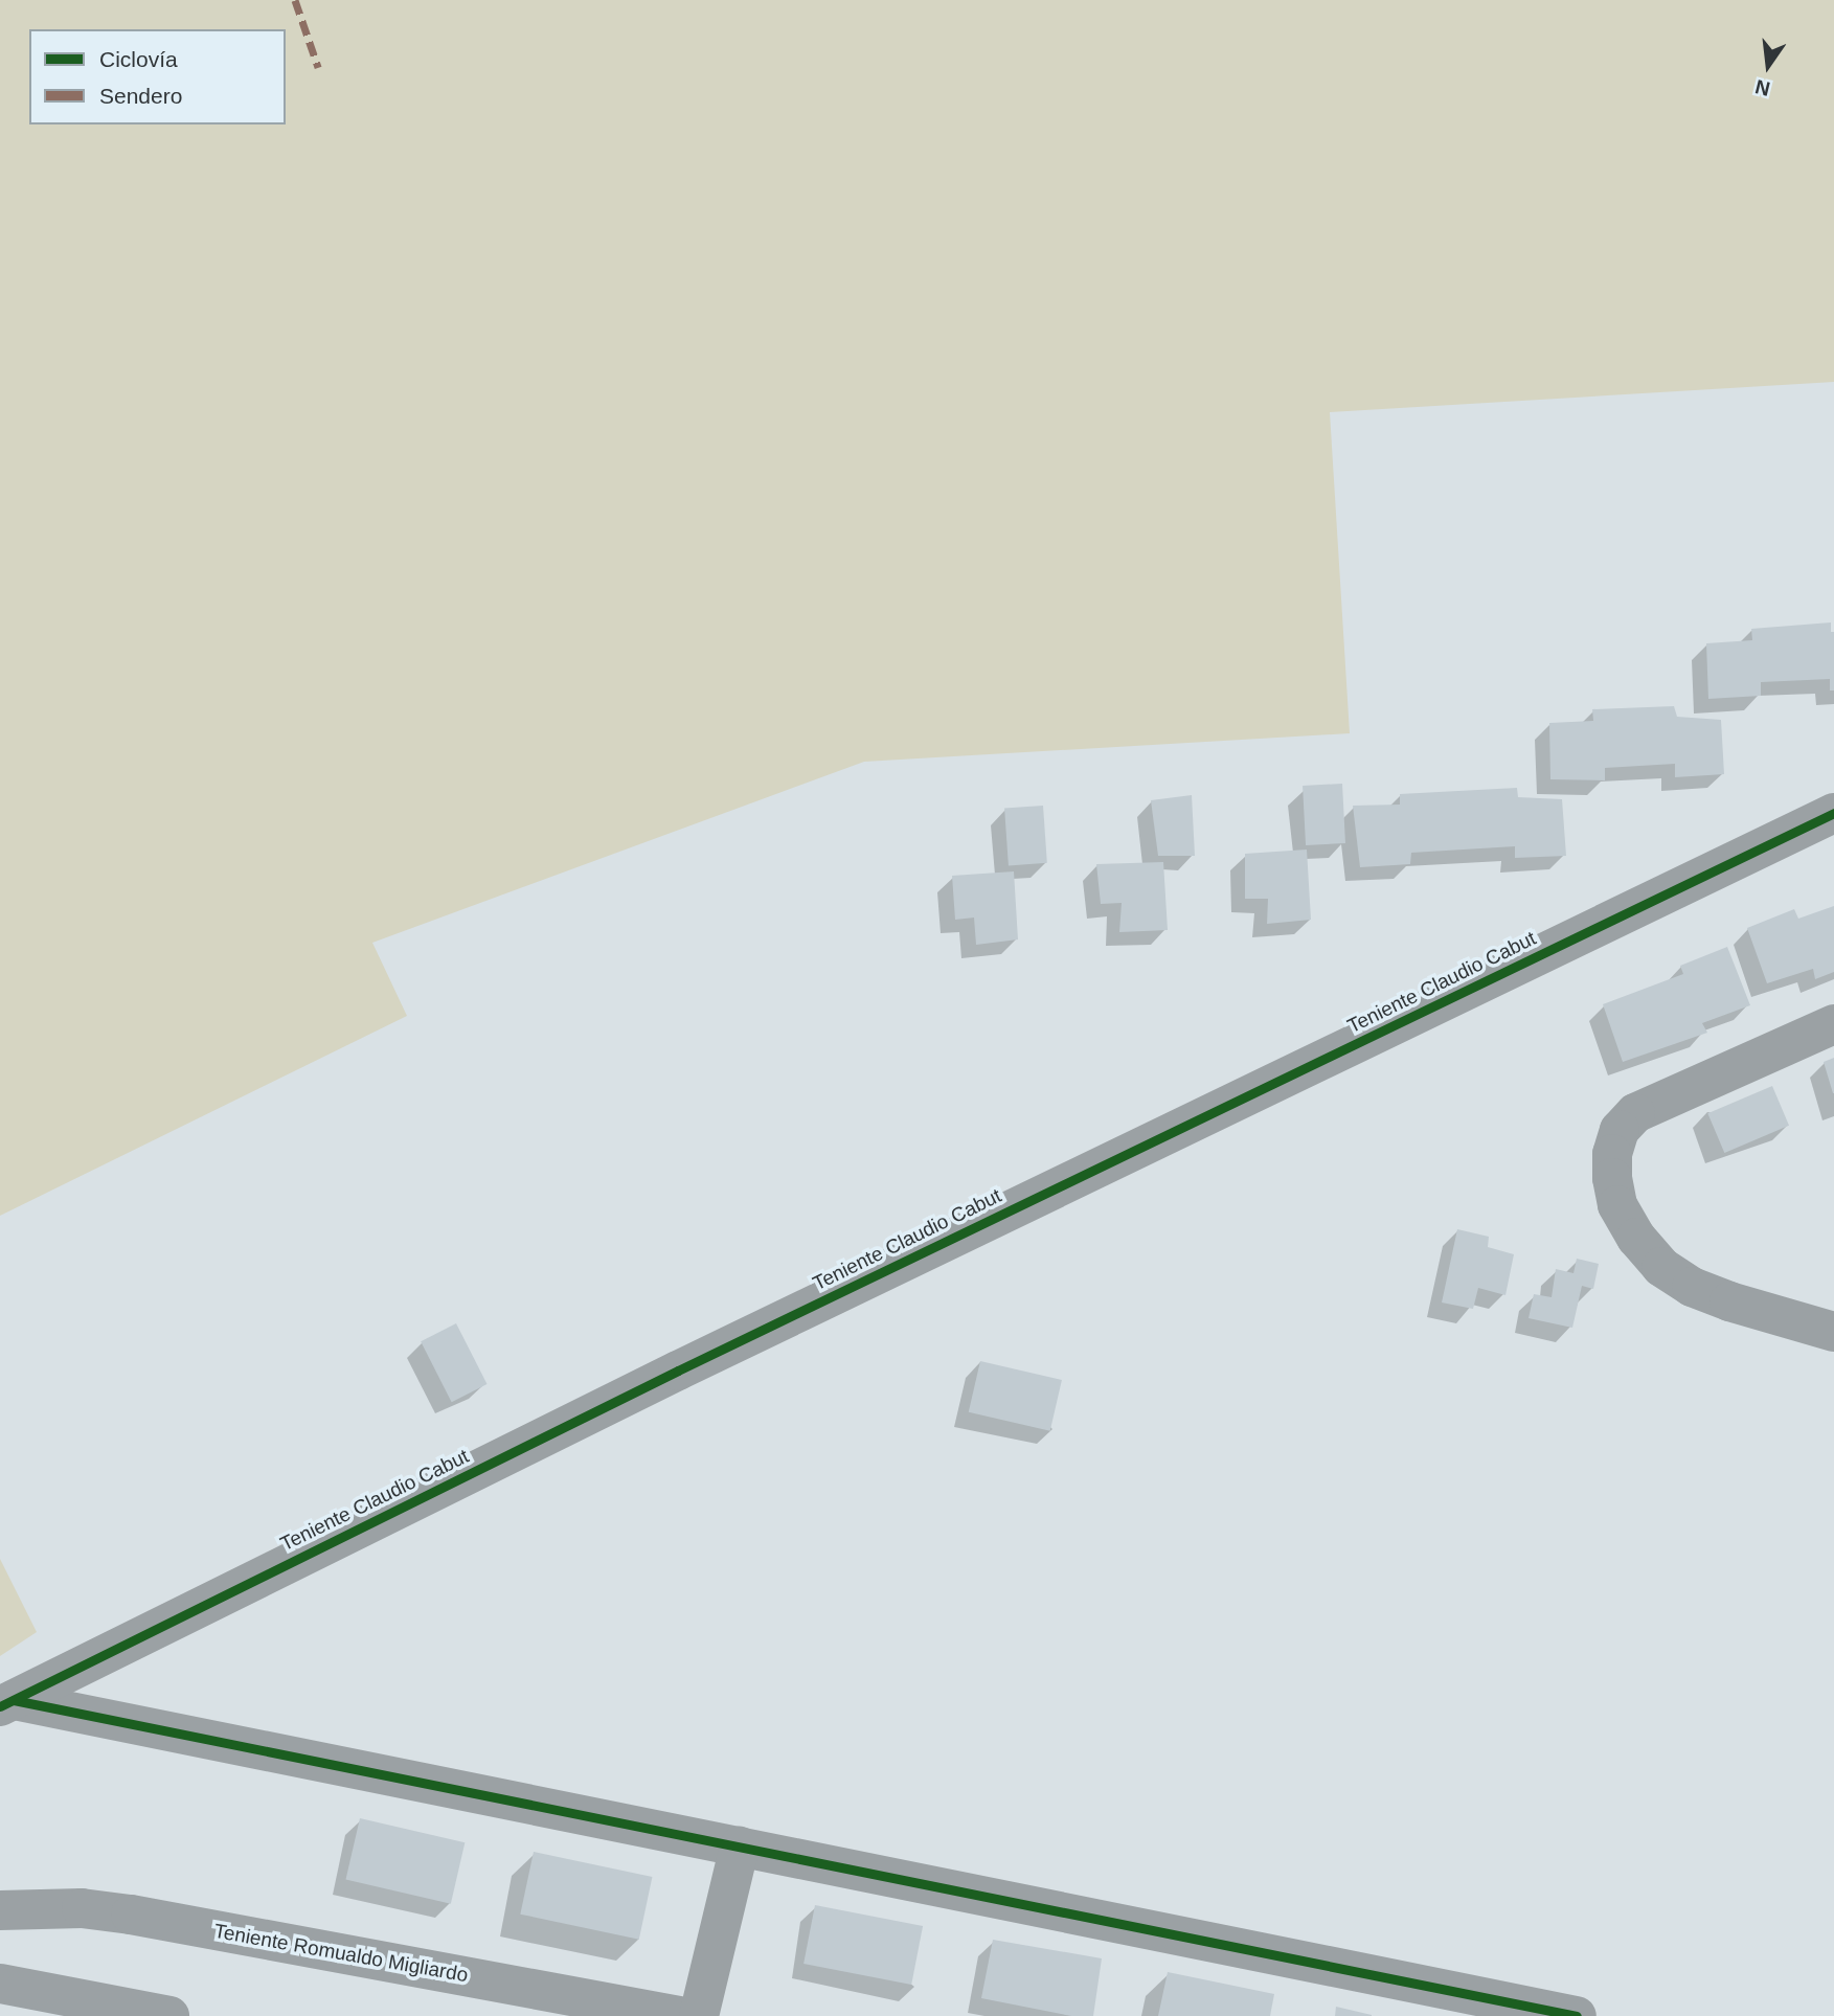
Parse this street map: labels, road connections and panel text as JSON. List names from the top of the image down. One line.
{"streets":{"street":["Teniente Claudio Cabut","Teniente Romualdo Migliardo"]},"legend":["Ciclovía","Sendero"],"north":"bottom"}
